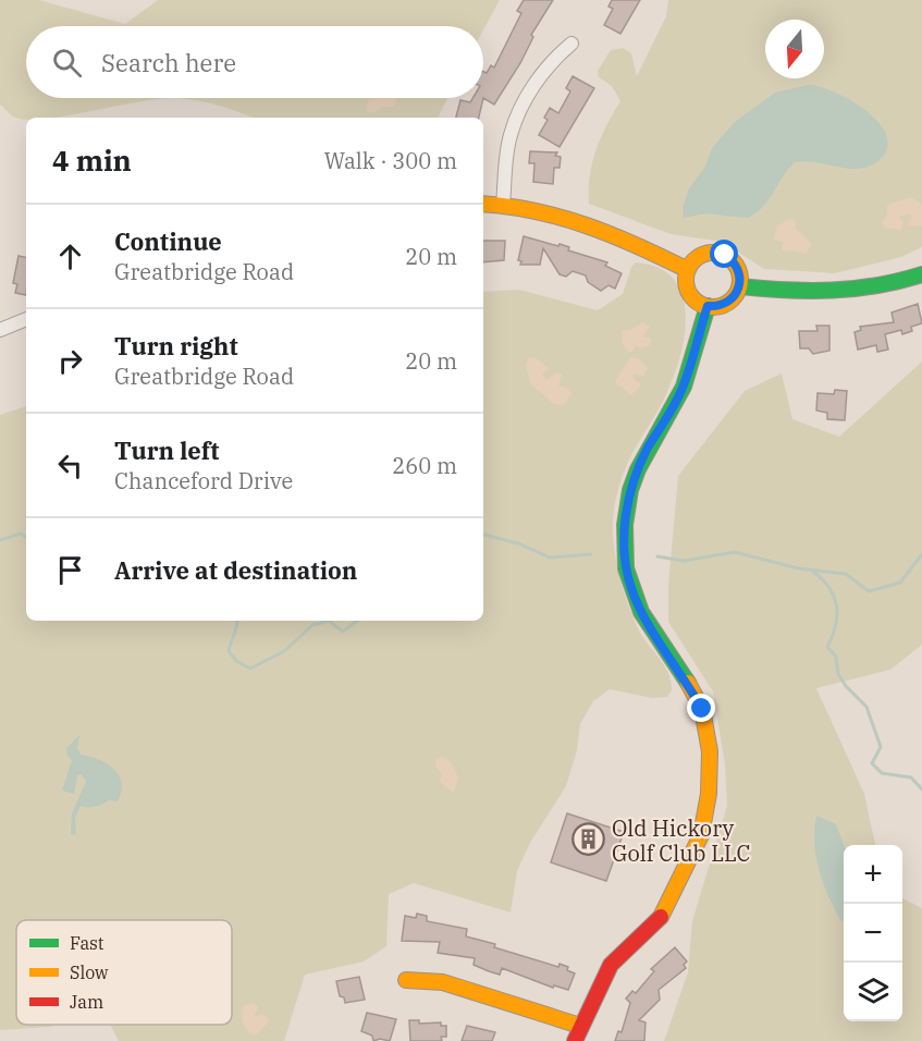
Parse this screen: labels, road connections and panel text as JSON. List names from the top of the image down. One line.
{"places":{"building":["Old Hickory Golf Club LLC"]},"legend":["Fast","Slow","Jam"],"north":"bottom","page":{"search":"Search here","heading":["4 min","Walk · 300 m"],"list":[["Continue","Greatbridge Road","20 m"],["Turn right","Greatbridge Road","20 m"],["Turn left","Chanceford Drive","260 m"],"Arrive at destination"],"map_buttons":["+","−"]}}
